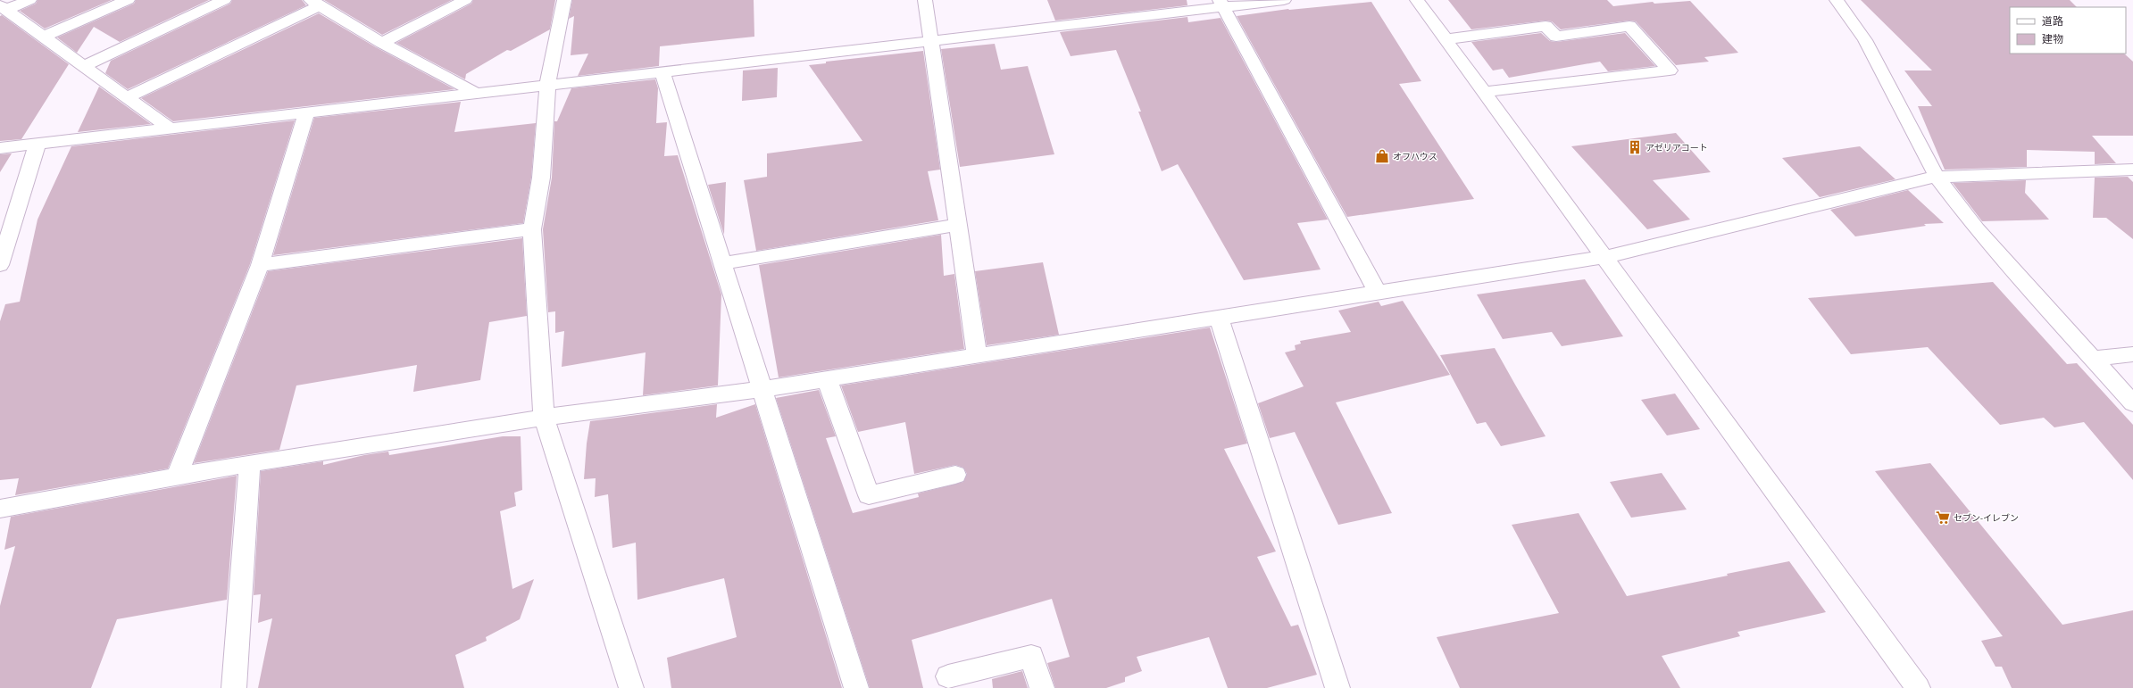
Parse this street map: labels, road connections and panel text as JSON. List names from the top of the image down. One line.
{"places":{"building":["アゼリアコート"],"shop":["オフハウス"],"supermarket":["セブン-イレブン"]},"legend":["道路","建物"]}
